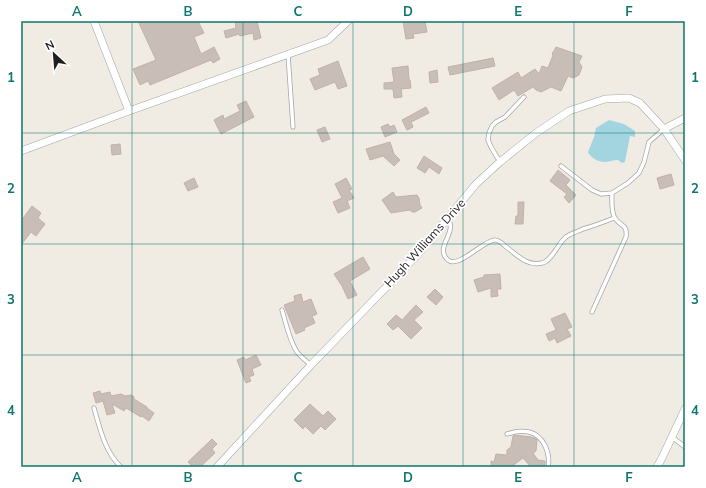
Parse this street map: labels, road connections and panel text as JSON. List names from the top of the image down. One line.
{"streets":{"street":["Hugh Williams Drive"]},"north":"top left","grid":{"columns":["A","B","C","D","E","F"],"rows":["1","2","3","4"]}}
